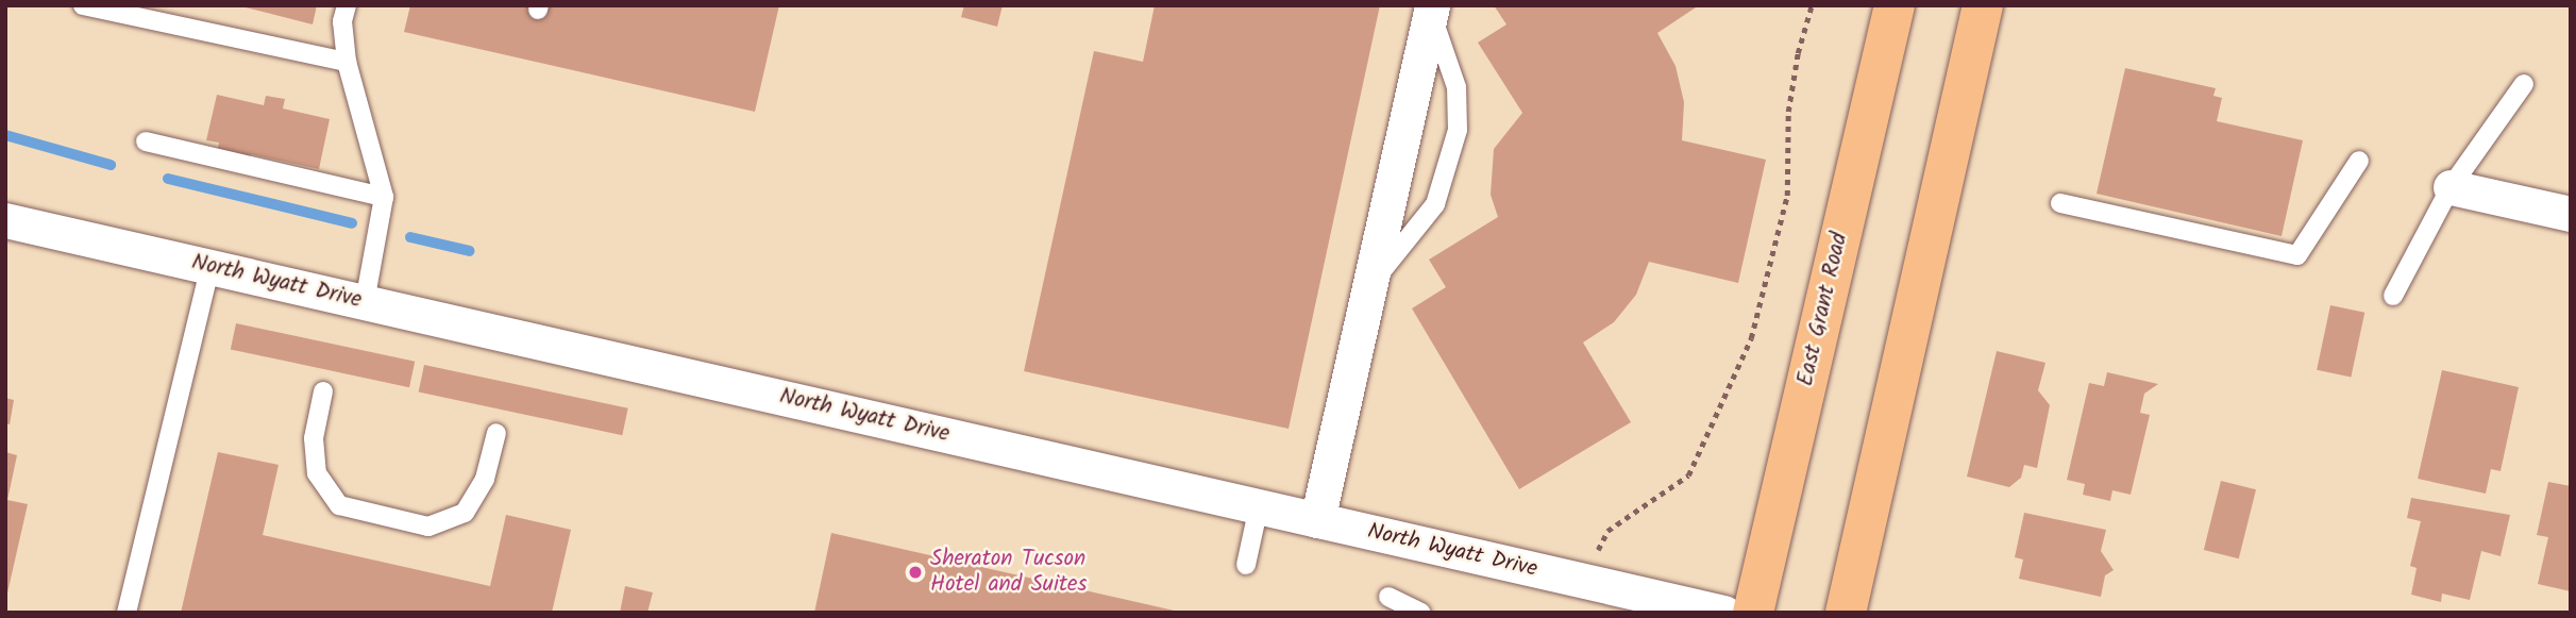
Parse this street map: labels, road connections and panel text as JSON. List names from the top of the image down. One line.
{"streets":{"main road":["East Grant Road"],"street":["North Wyatt Drive"]},"places":["Sheraton Tucson Hotel and Suites"]}
